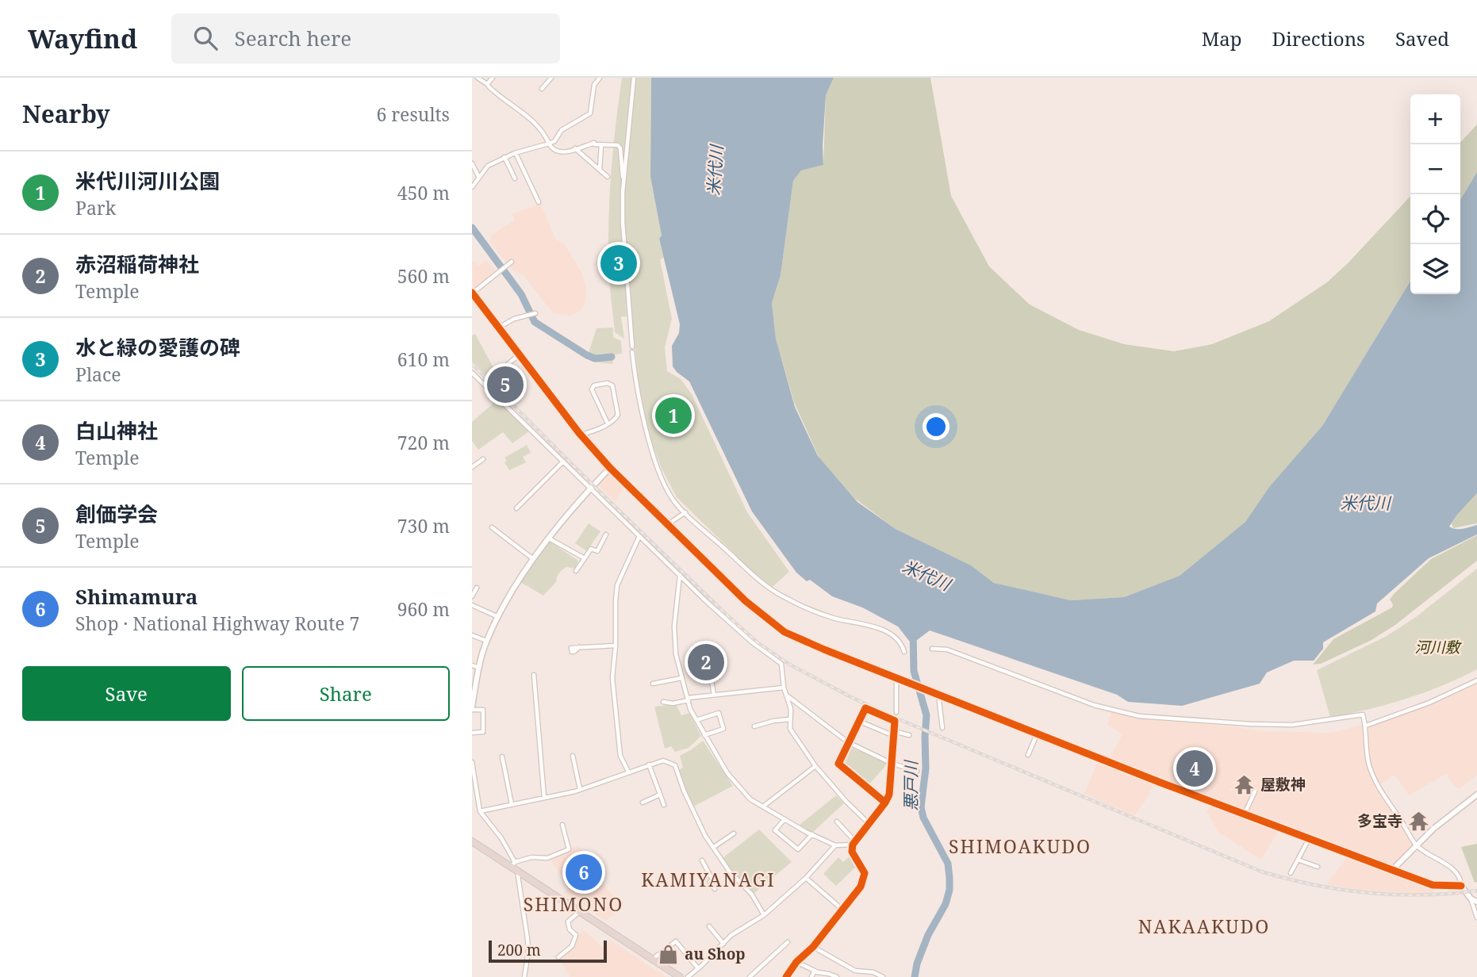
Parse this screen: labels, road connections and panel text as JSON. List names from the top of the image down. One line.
{"districts":["SHIMOAKUDO","KAMIYANAGI","SHIMONO","NAKAAKUDO"],"water":["米代川","悪戸川"],"parks":["河川敷"],"places":{"temple":["屋敷神","多宝寺"],"shop":["au Shop"]},"scale_bar":"200 m","page":{"header":"Wayfind","search":"Search here","nav":["Map","Directions","Saved"],"heading":["Nearby","6 results"],"map_buttons":["+","−"],"list":[{"mark":"1","name":"米代川河川公園","note":"Park","value":"450 m"},{"mark":"2","name":"赤沼稲荷神社","note":"Temple","value":"560 m"},{"mark":"3","name":"水と緑の愛護の碑","note":"Place","value":"610 m"},{"mark":"4","name":"白山神社","note":"Temple","value":"720 m"},{"mark":"5","name":"創価学会","note":"Temple","value":"730 m"},{"mark":"6","name":"Shimamura","note":"Shop · National Highway Route 7","value":"960 m"}],"pins":["3","5","1","2","4","6"],"buttons":["Save","Share"],"scale":"200 m"}}
